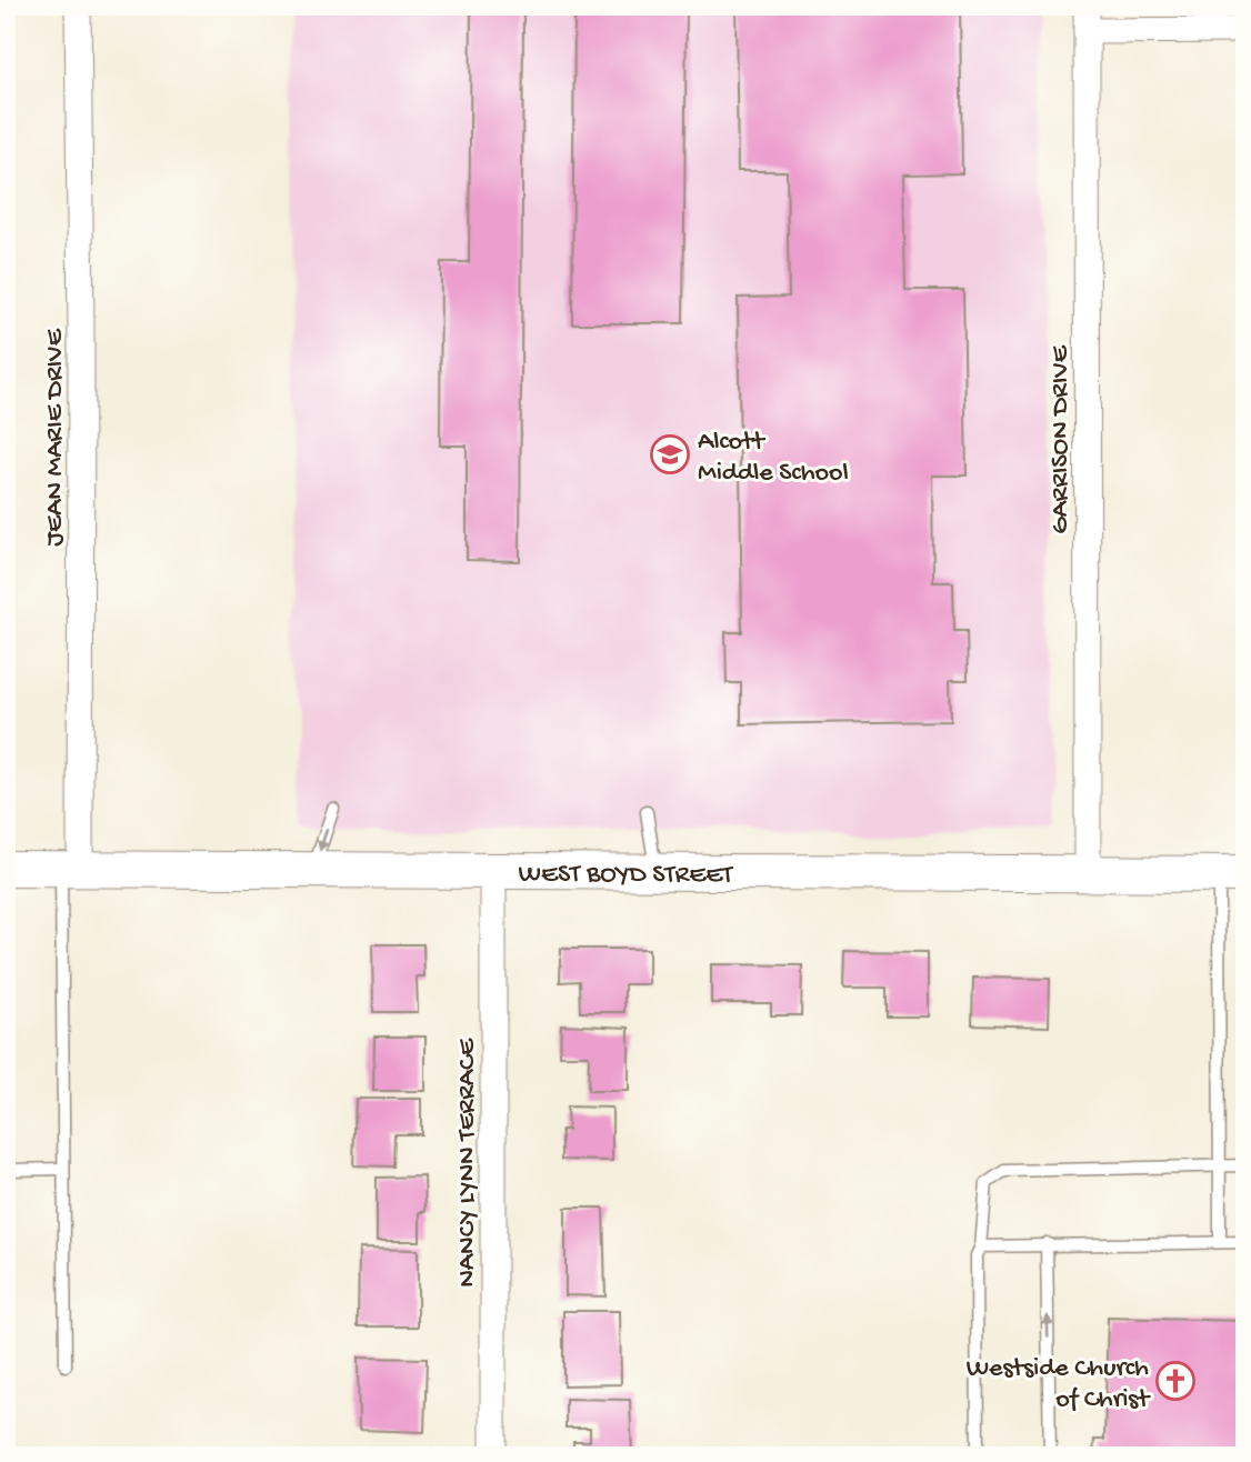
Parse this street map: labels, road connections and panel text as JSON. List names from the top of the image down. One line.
{"streets":{"street":["JEAN MARIE DRIVE","GARRISON DRIVE","WEST BOYD STREET","NANCY LYNN TERRACE"]},"crossings":[["JEAN MARIE DRIVE","WEST BOYD STREET"],["GARRISON DRIVE","WEST BOYD STREET"],["WEST BOYD STREET","NANCY LYNN TERRACE"]],"places":{"school or university":["Alcott Middle School"],"church":["Westside Church of Christ"]}}
